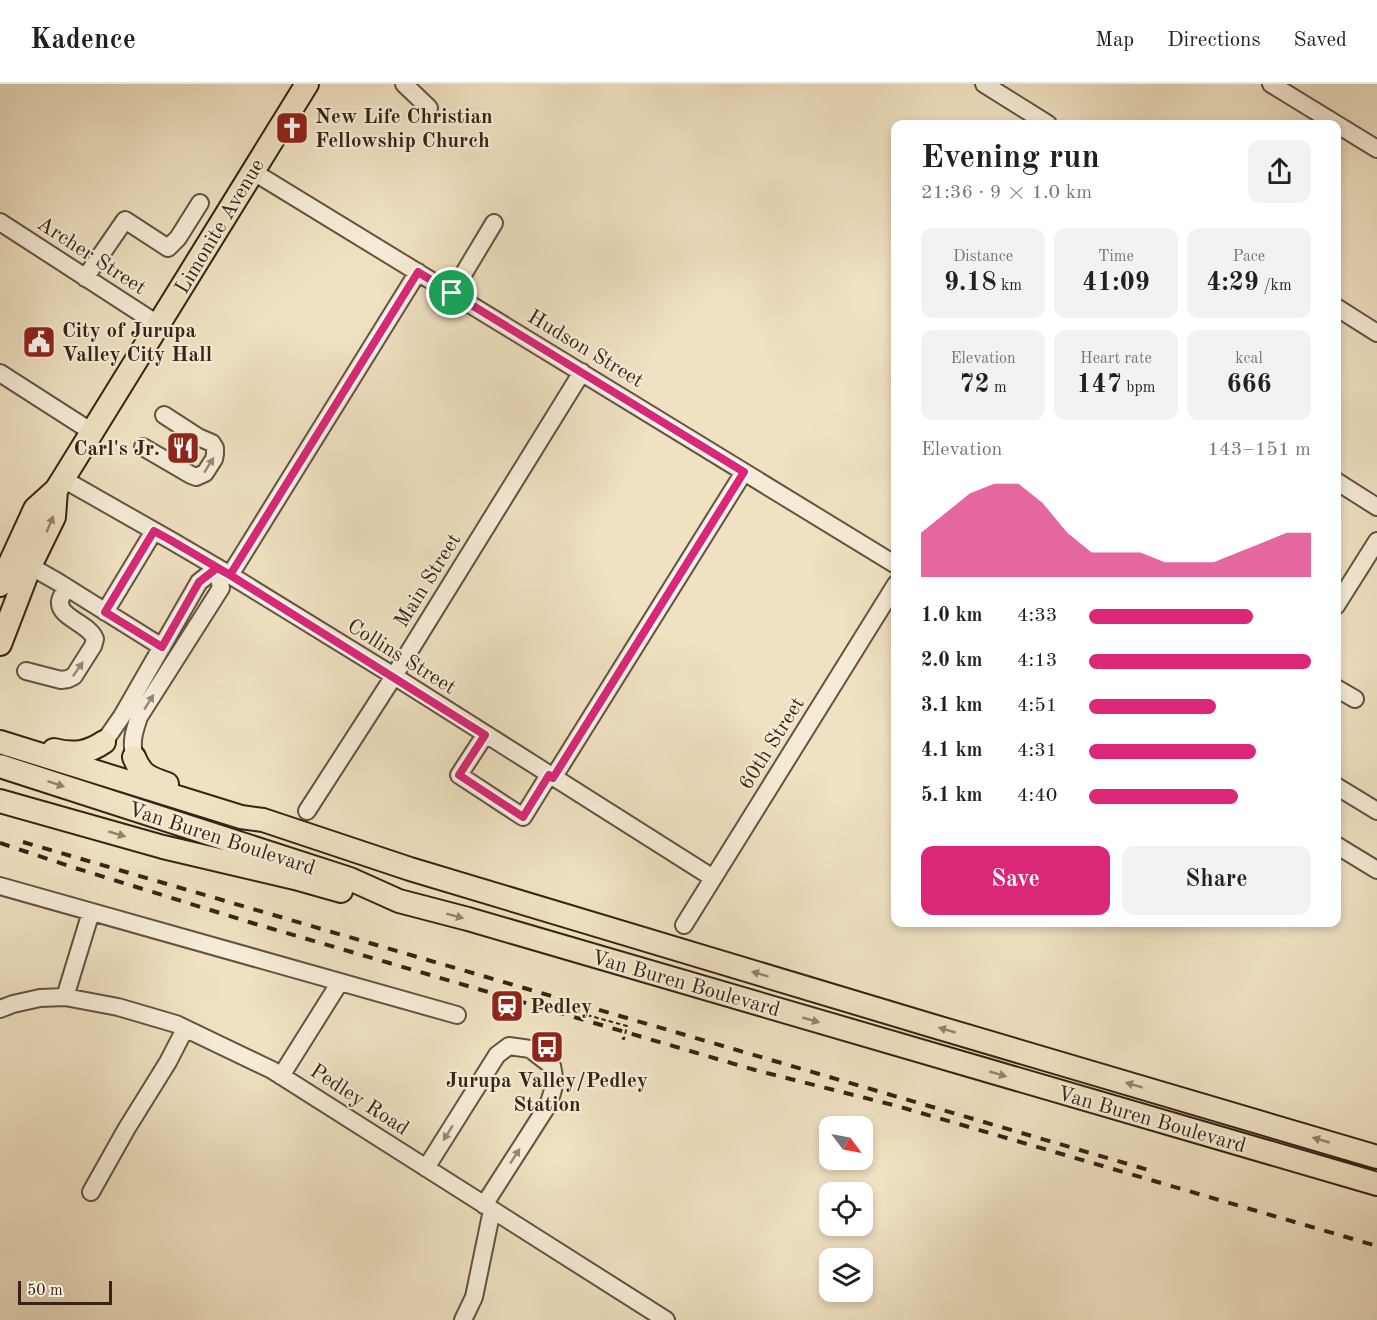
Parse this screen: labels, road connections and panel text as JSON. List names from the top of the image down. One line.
{"streets":{"main road":["Limonite Avenue","Van Buren Boulevard"],"street":["Archer Street","Hudson Street","Main Street","Collins Street","60th Street","Pedley Road"]},"crossings":[["Limonite Avenue","Archer Street"],["Limonite Avenue","Hudson Street"],["Limonite Avenue","Collins Street"],["Hudson Street","Main Street"],["Main Street","Collins Street"],["Collins Street","60th Street"]],"places":{"church":["New Life Christian Fellowship Church"],"public building":["City of Jurupa Valley City Hall"],"restaurant":["Carl's Jr."],"station":["Pedley"],"bus stop":["Jurupa Valley/Pedley Station"]},"scale_bar":"50 m","north":"bottom right","page":{"header":"Kadence","nav":["Map","Directions","Saved"],"heading":["Evening run","21:36 · 9 × 1.0 km"],"stats":[["Distance","9.18 km"],["Time","41:09"],["Pace","4:29 /km"],["Elevation","72 m"],["Heart rate","147 bpm"],["kcal","666"]],"chart":["Elevation","143–151 m"],"list":[{"name":"1.0 km","note":"4:33"},{"name":"2.0 km","note":"4:13"},{"name":"3.1 km","note":"4:51"},{"name":"4.1 km","note":"4:31"},{"name":"5.1 km","note":"4:40"}],"buttons":["Save","Share"],"scale":"50 m"}}
